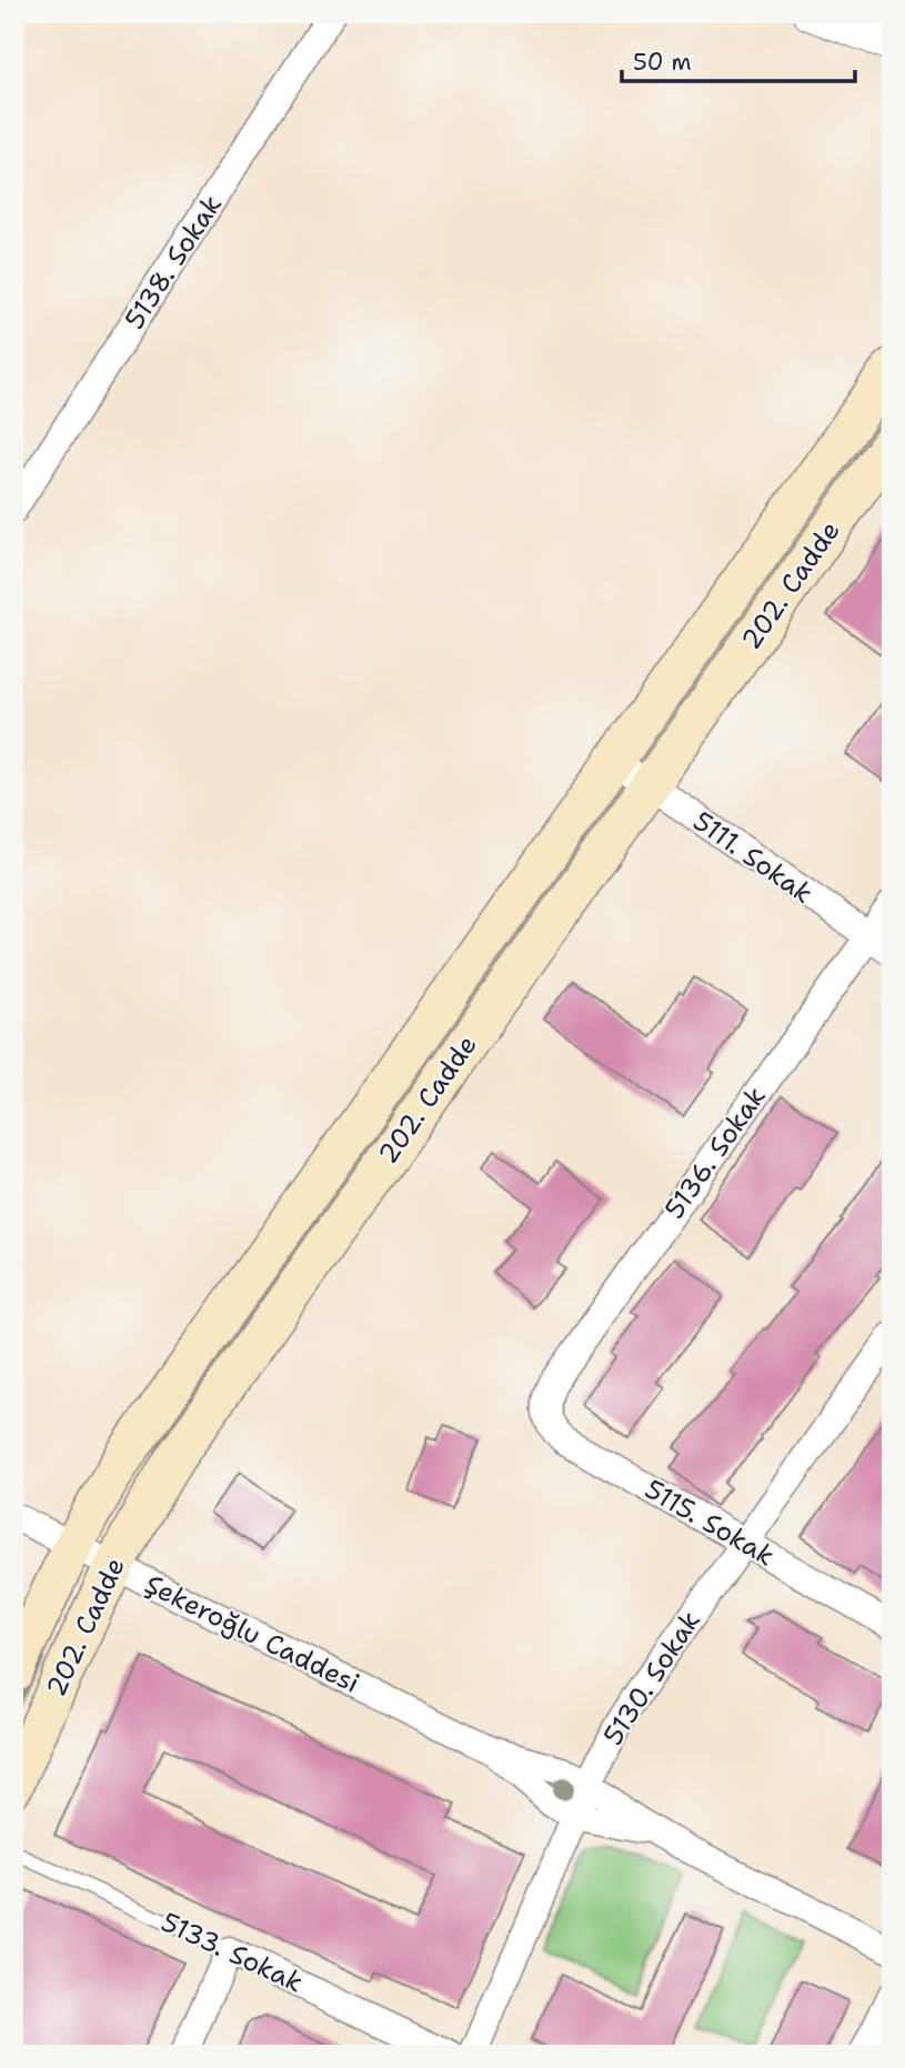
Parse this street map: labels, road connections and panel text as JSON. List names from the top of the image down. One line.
{"streets":{"main road":["202. Cadde"],"street":["5138. Sokak","5111. Sokak","5136. Sokak","5115. Sokak","Şekeroğlu Caddesi","5130. Sokak","5133. Sokak"]},"crossings":[["202. Cadde","5111. Sokak"],["202. Cadde","Şekeroğlu Caddesi"],["5111. Sokak","5136. Sokak"],["5136. Sokak","5115. Sokak"],["5115. Sokak","5130. Sokak"],["Şekeroğlu Caddesi","5130. Sokak"]],"scale_bar":"50 m"}
